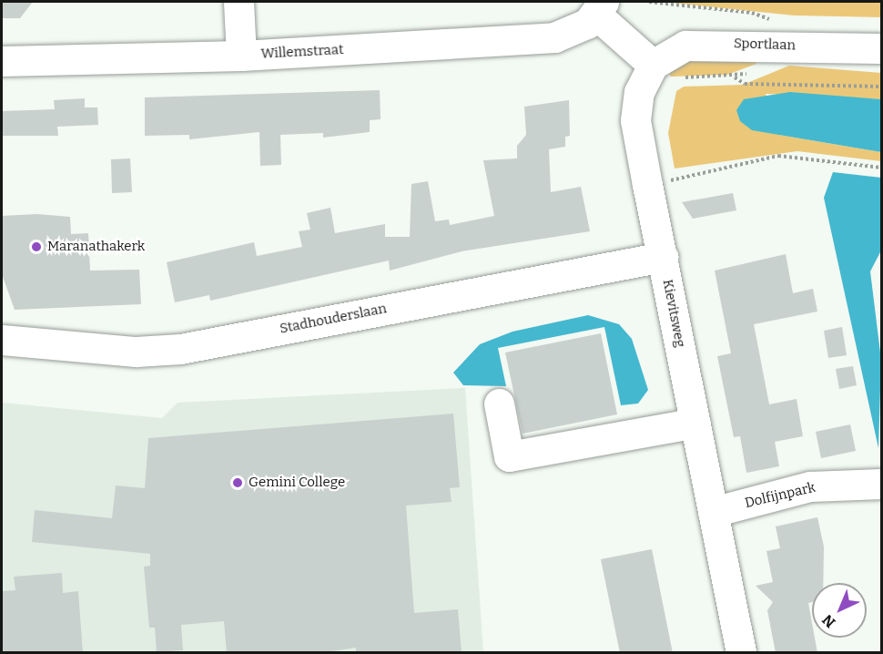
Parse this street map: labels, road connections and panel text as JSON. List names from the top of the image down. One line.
{"streets":{"street":["Sportlaan","Willemstraat","Kievitsweg","Stadhouderslaan","Dolfijnpark"]},"crossings":[["Sportlaan","Kievitsweg"],["Kievitsweg","Stadhouderslaan"],["Kievitsweg","Dolfijnpark"]],"places":["Maranathakerk","Gemini College"],"north":"bottom left"}
